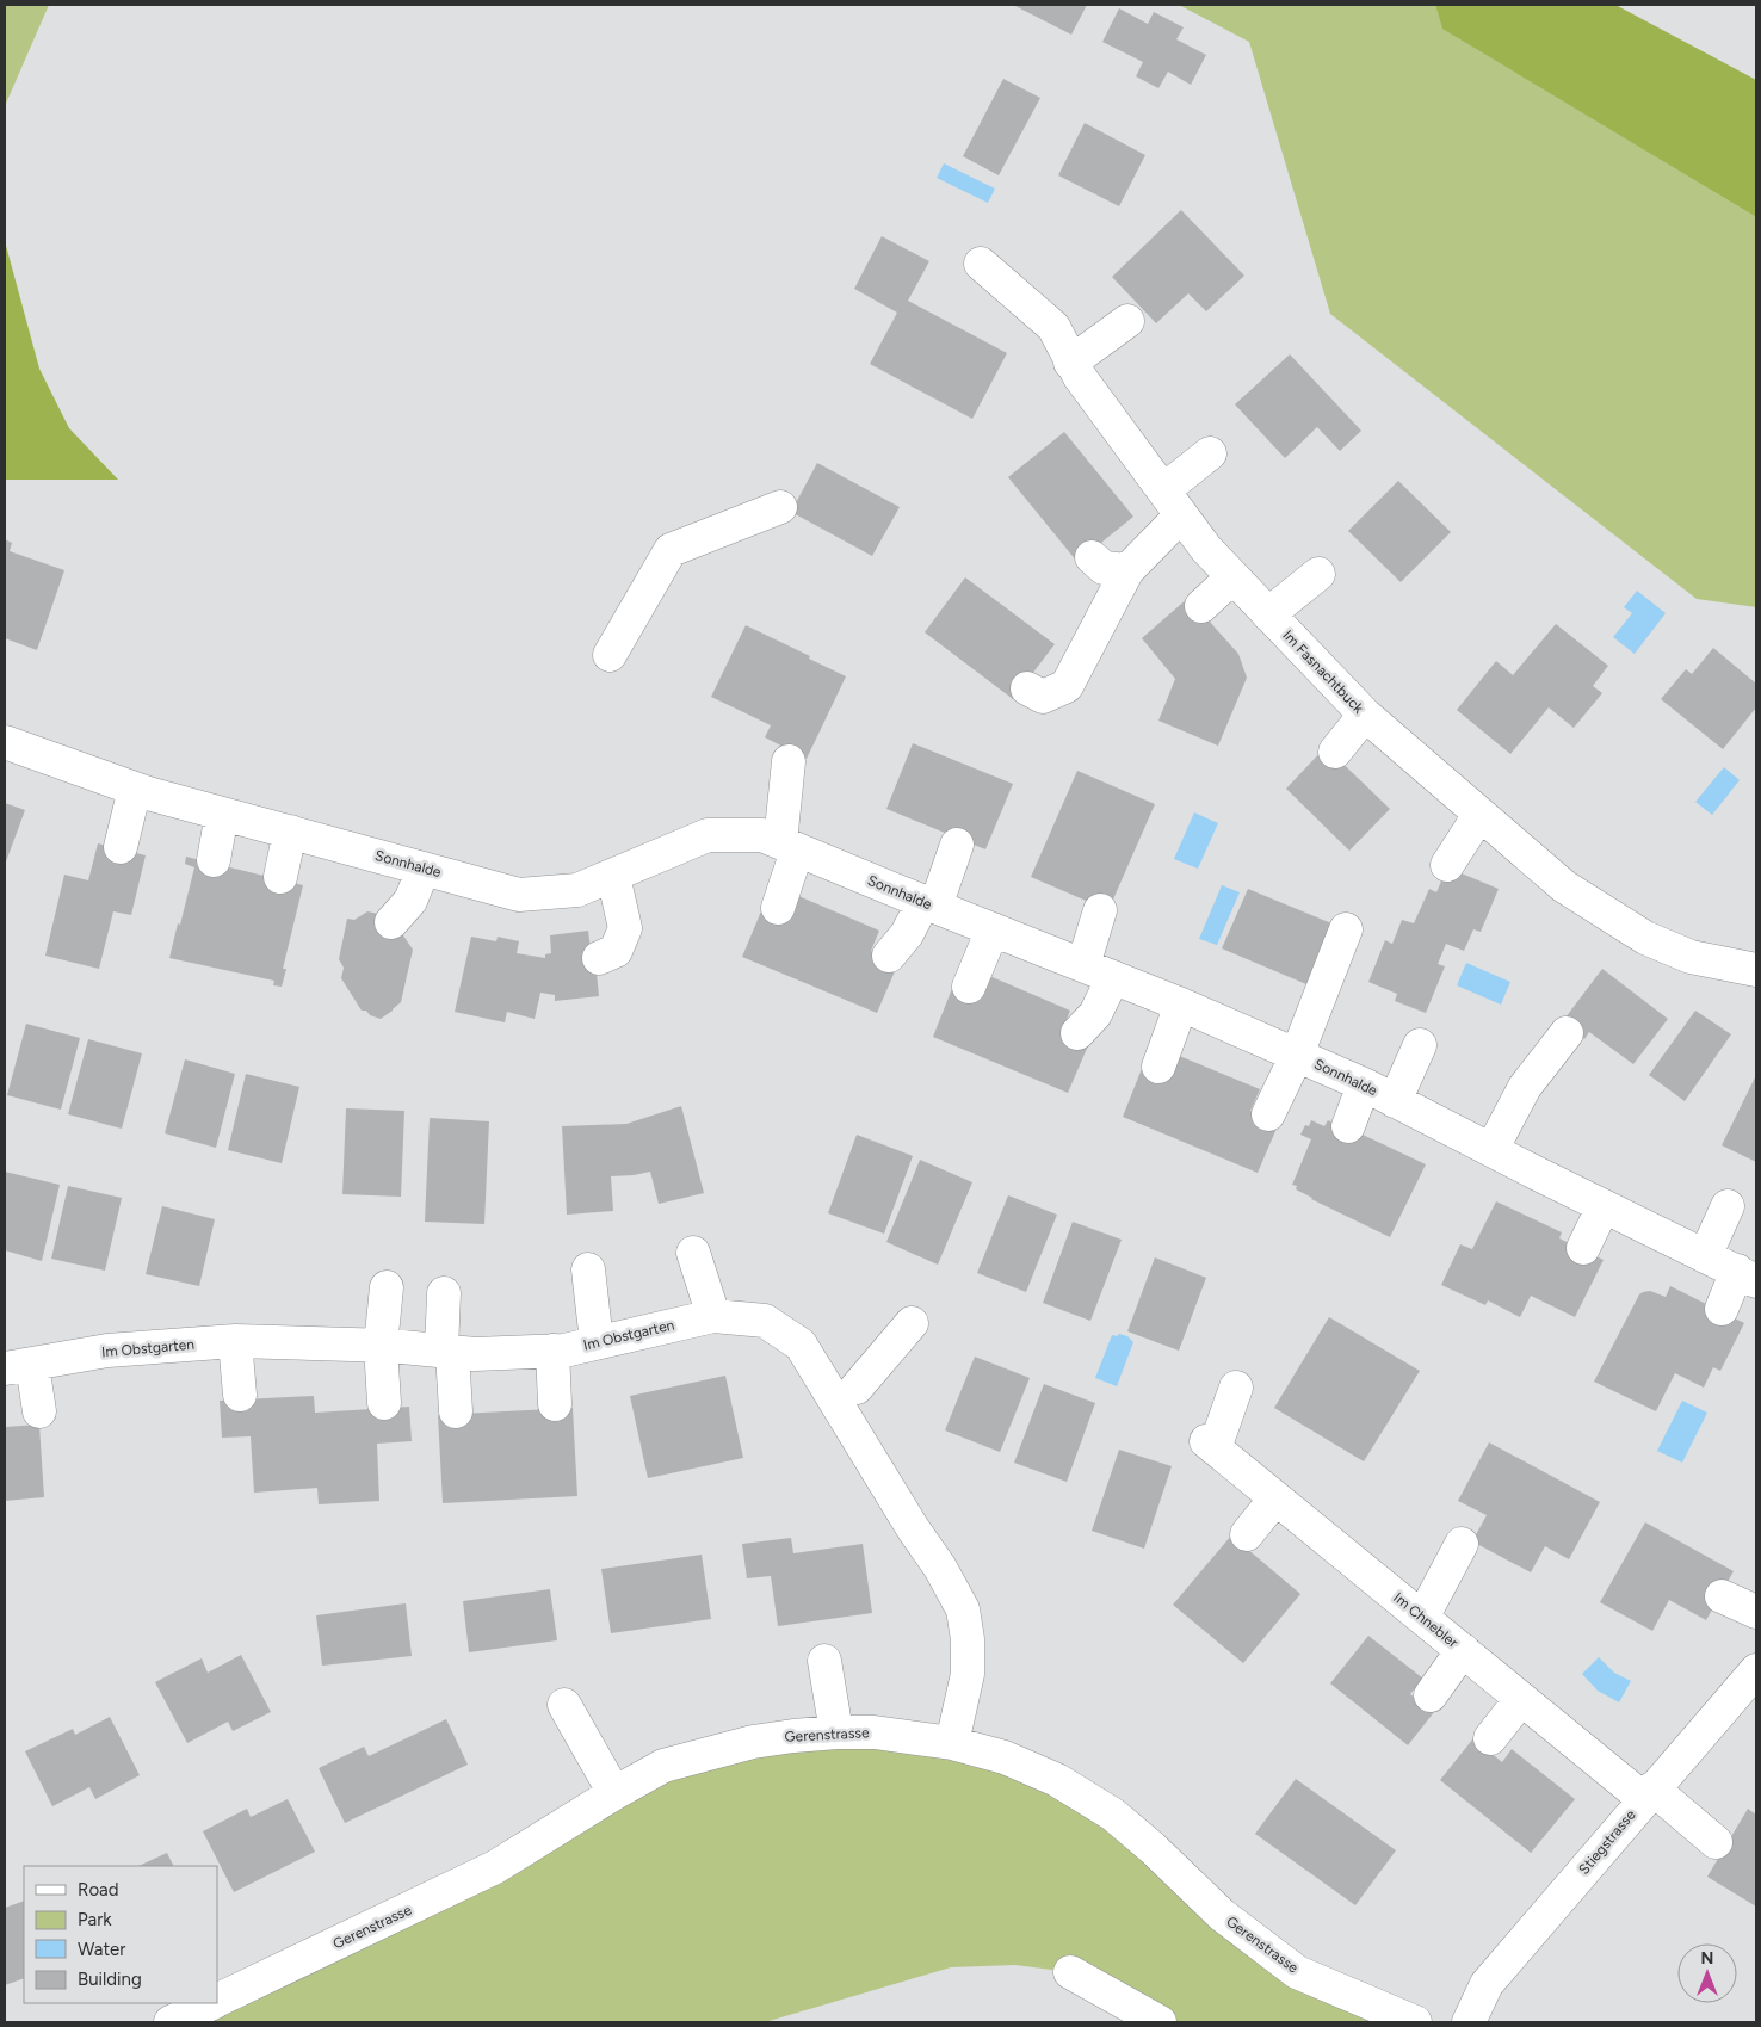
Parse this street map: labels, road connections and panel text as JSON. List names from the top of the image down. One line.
{"streets":{"street":["Im Fasnachtbuck","Sonnhalde","Im Obstgarten","Im Chnebler","Gerenstrasse","Stiegstrasse"]},"crossings":[["Im Obstgarten","Gerenstrasse"],["Im Chnebler","Stiegstrasse"]],"legend":["Road","Park","Water","Building"],"north":"top"}
